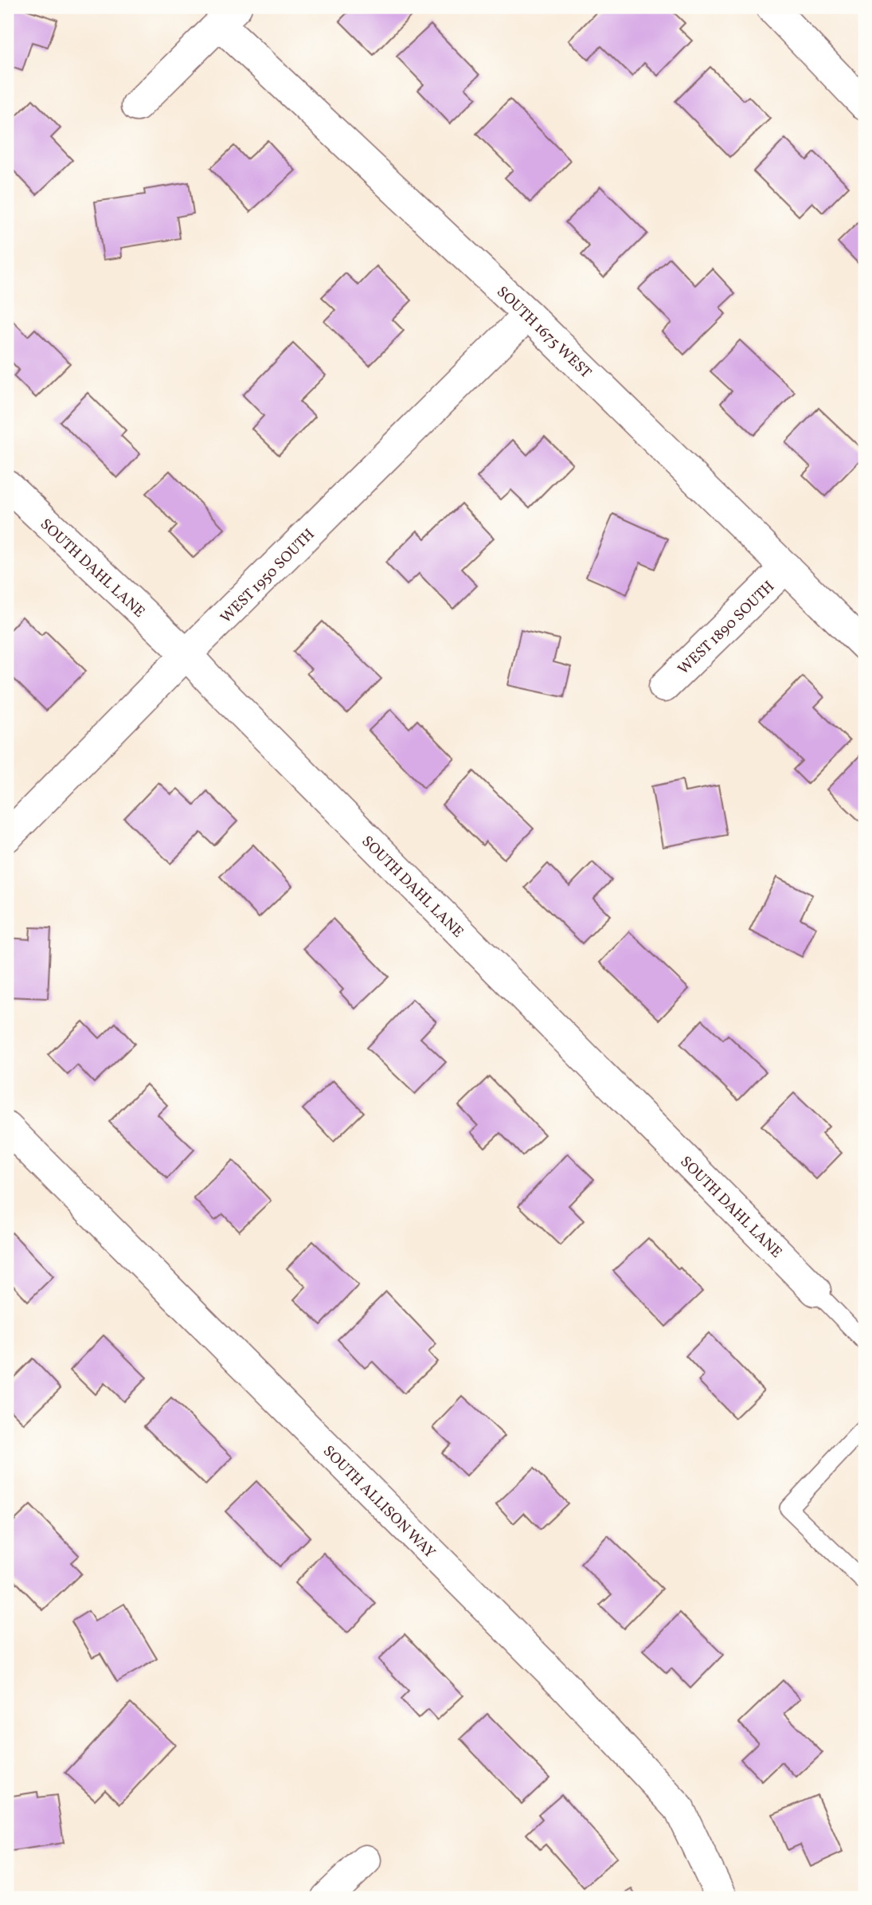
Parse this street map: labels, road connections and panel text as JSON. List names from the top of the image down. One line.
{"streets":{"street":["SOUTH 1675 WEST","SOUTH DAHL LANE","WEST 1950 SOUTH","WEST 1890 SOUTH","SOUTH ALLISON WAY"]},"crossings":[["SOUTH 1675 WEST","WEST 1950 SOUTH"],["SOUTH 1675 WEST","WEST 1890 SOUTH"],["SOUTH DAHL LANE","WEST 1950 SOUTH"]]}
